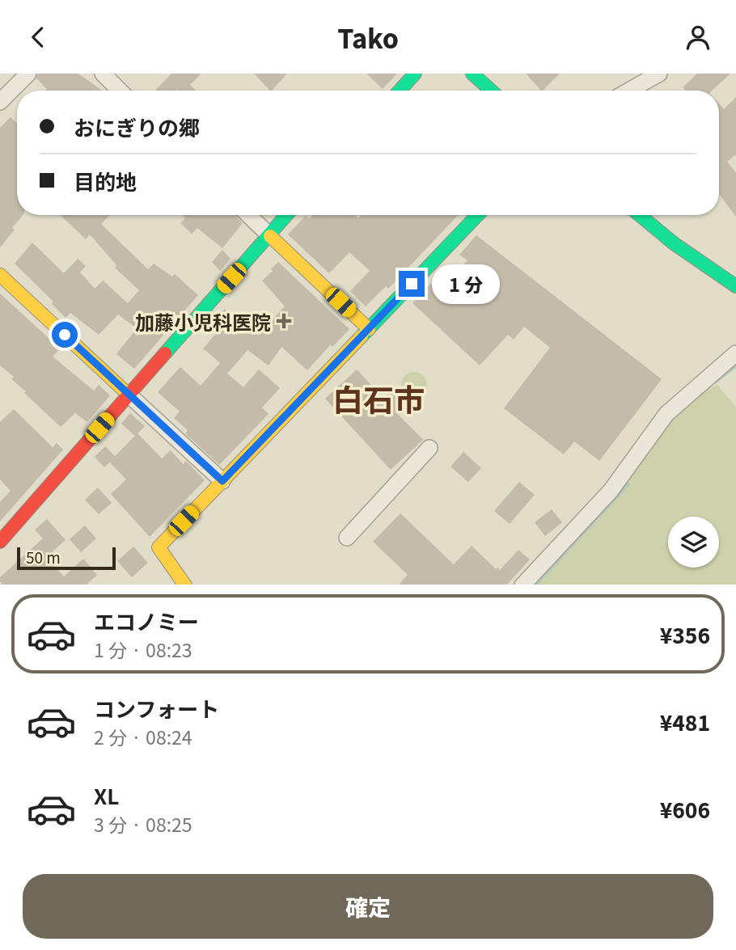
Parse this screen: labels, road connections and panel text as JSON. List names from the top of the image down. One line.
{"districts":["白石市"],"places":{"health":["加藤小児科医院"]},"scale_bar":"50 m","page":{"header":"Tako","banner":["おにぎりの郷","目的地"],"bubble":"1 分","scale":"50 m","list":[{"name":"エコノミー","note":"1 分 · 08:23","value":"¥356"},{"name":"コンフォート","note":"2 分 · 08:24","value":"¥481"},{"name":"XL","note":"3 分 · 08:25","value":"¥606"}],"buttons":"確定"}}
